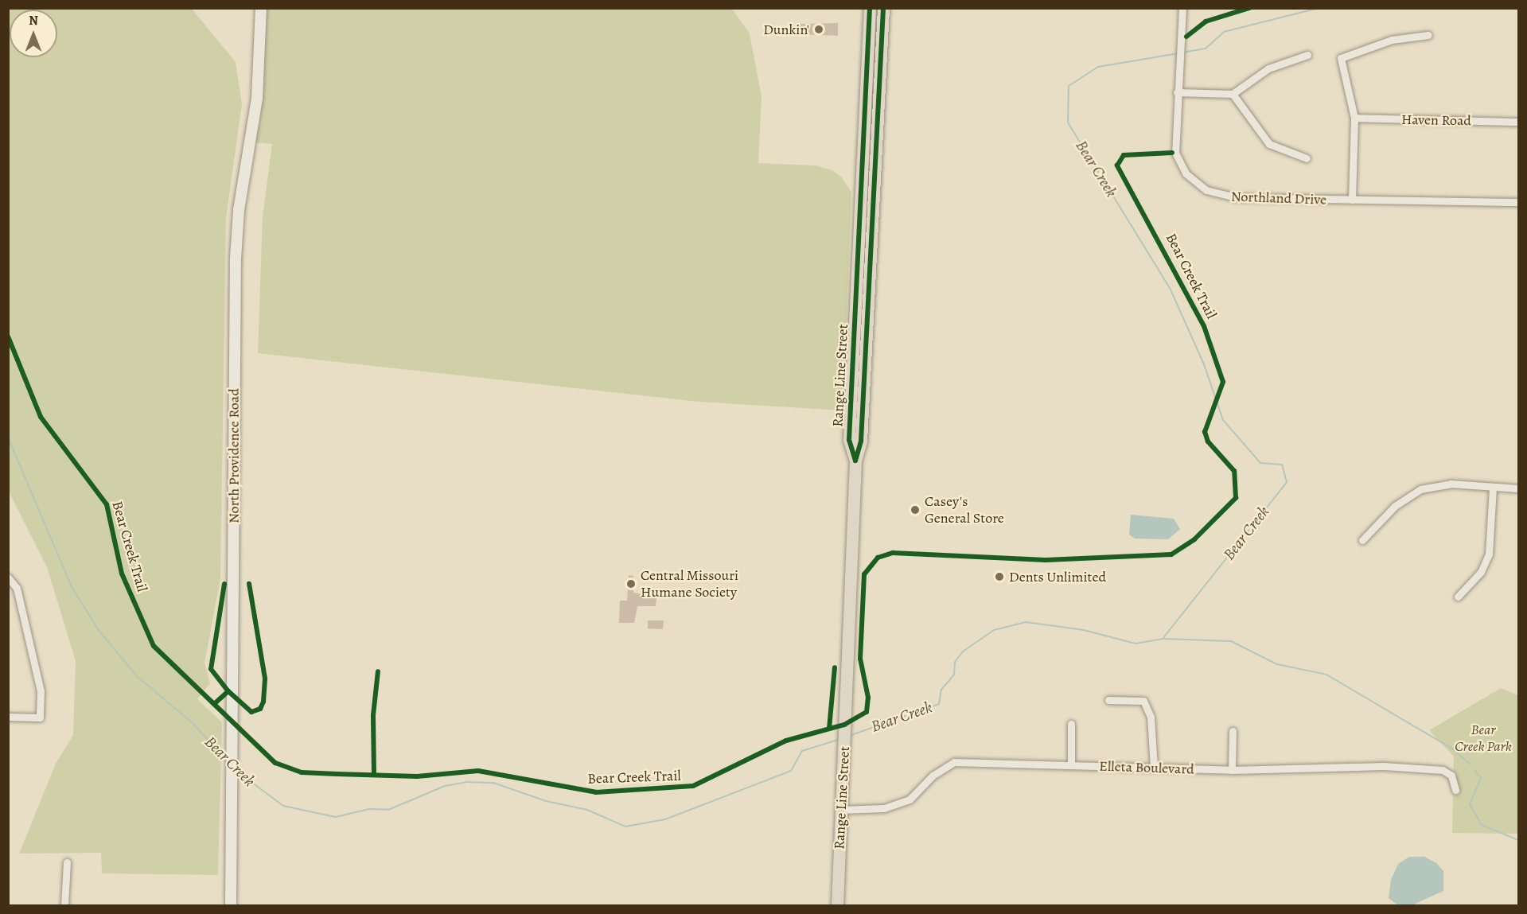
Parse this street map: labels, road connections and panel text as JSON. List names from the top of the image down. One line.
{"streets":{"main road":["Range Line Street"],"street":["Haven Road","Northland Drive","North Providence Road","Elleta Boulevard"],"cycle path":["Bear Creek Trail"]},"crossings":[["Range Line Street","Elleta Boulevard"]],"water":["Bear Creek"],"parks":["Bear Creek Park"],"places":["Dunkin'","Casey's General Store","Dents Unlimited","Central Missouri Humane Society"],"north":"top"}
